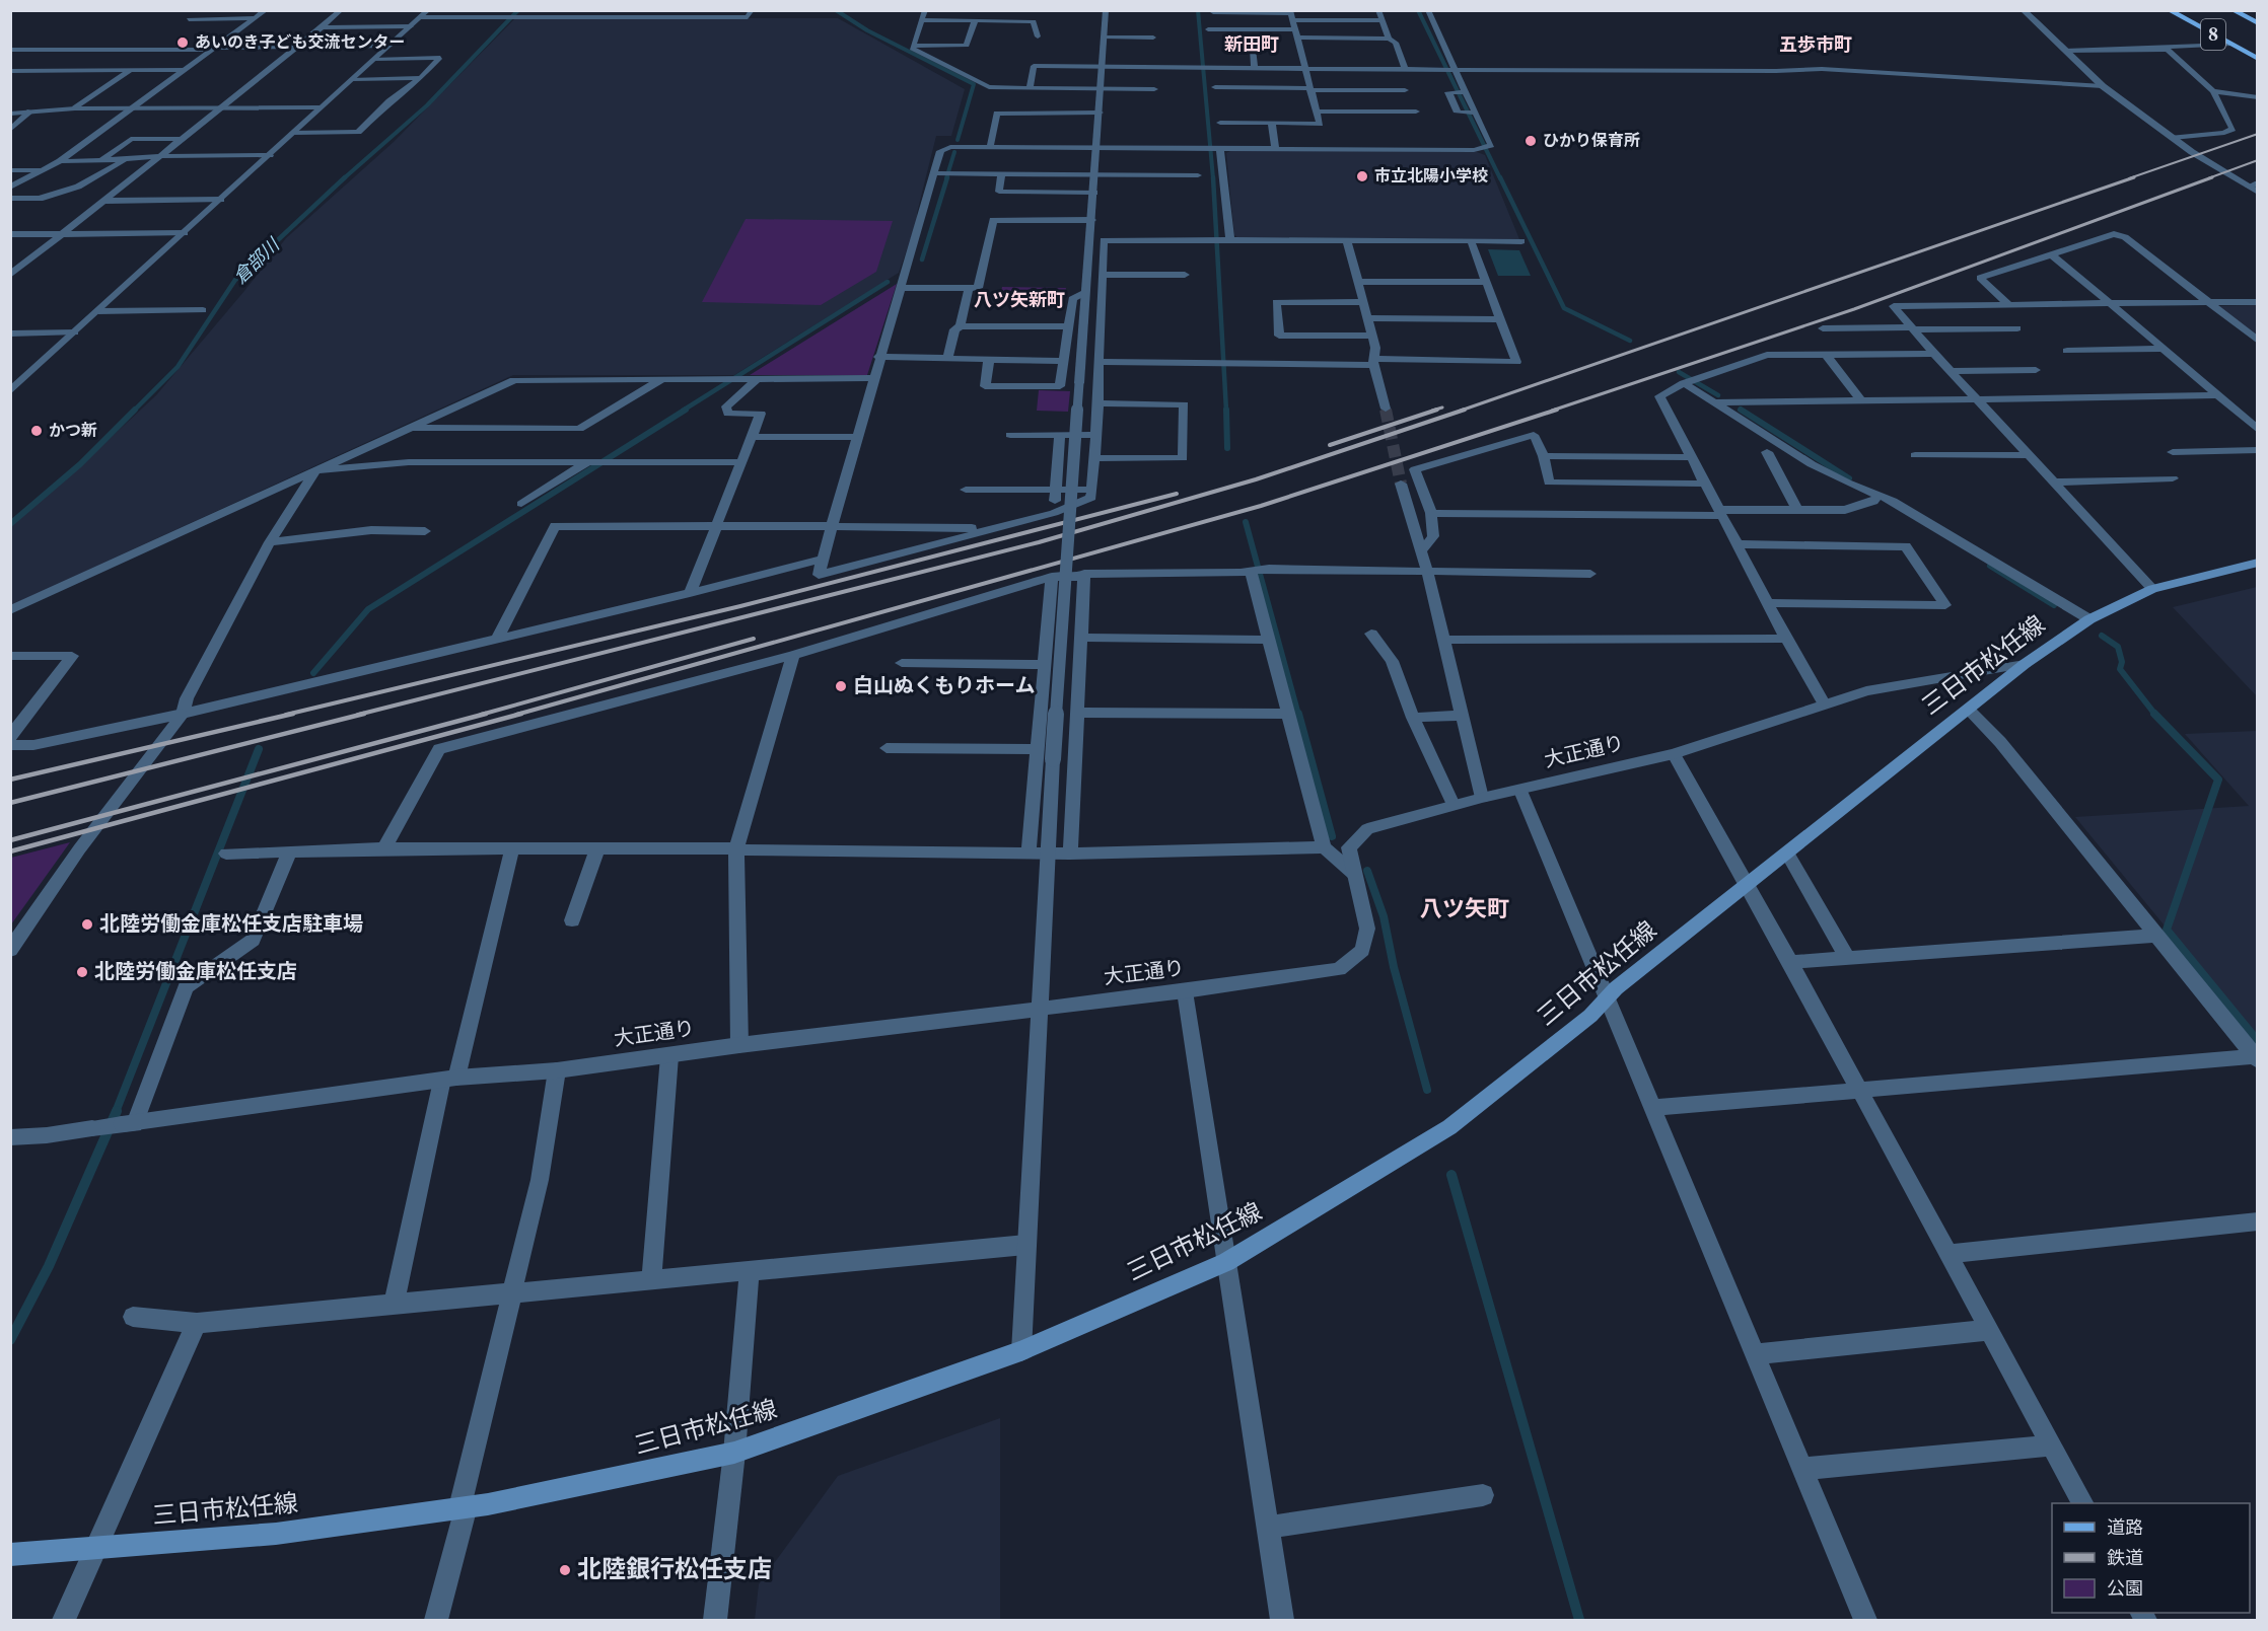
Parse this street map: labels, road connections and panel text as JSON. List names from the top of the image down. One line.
{"streets":{"main road":["8","三日市松任線"],"street":["大正通り"]},"crossings":[["三日市松任線","大正通り"]],"districts":["新田町","五歩市町","八ツ矢新町","八ツ矢町"],"water":["倉部川"],"places":["あいのき子ども交流センター","ひかり保育所","市立北陽小学校","かつ新","白山ぬくもりホーム","北陸労働金庫松任支店駐車場","北陸労働金庫松任支店","北陸銀行松任支店"],"legend":["道路","鉄道","公園"]}
